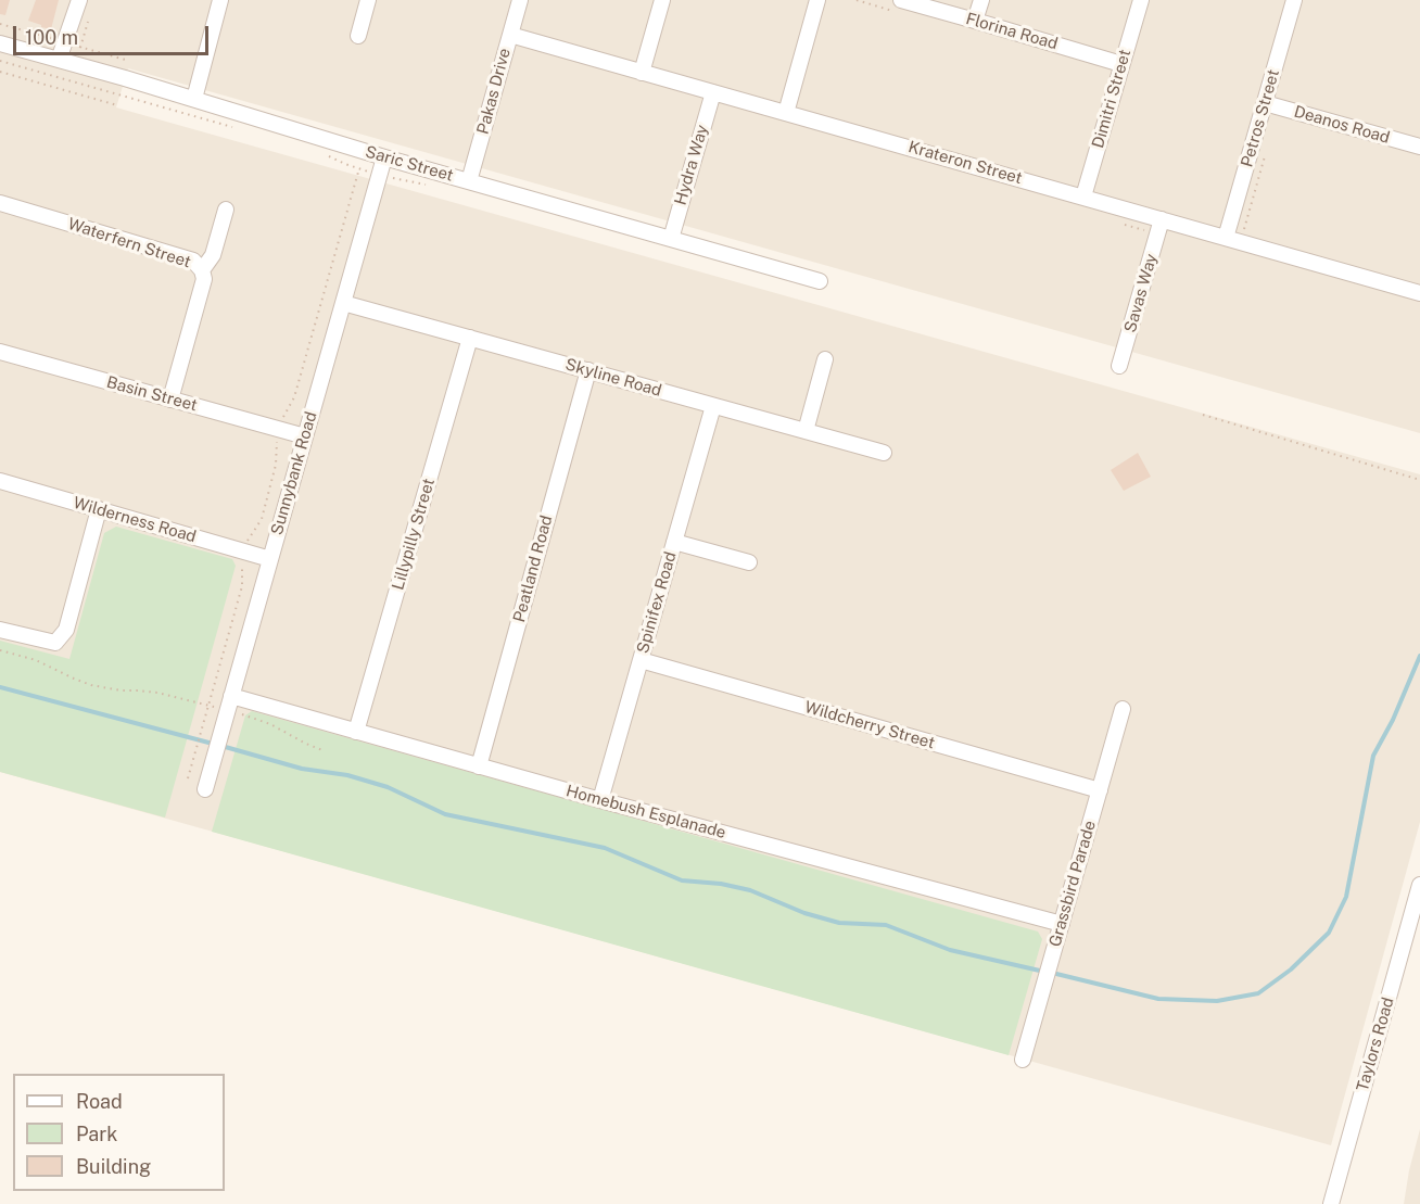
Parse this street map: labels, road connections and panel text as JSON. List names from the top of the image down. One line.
{"streets":{"street":["Florina Road","Pakas Drive","Dimitri Street","Petros Street","Deanos Road","Krateron Street","Saric Street","Hydra Way","Waterfern Street","Savas Way","Skyline Road","Basin Street","Sunnybank Road","Wilderness Road","Lillypilly Street","Peatland Road","Spinifex Road","Wildcherry Street","Homebush Esplanade","Grassbird Parade","Taylors Road"]},"crossings":[["Florina Road","Dimitri Street"],["Pakas Drive","Krateron Street"],["Pakas Drive","Saric Street"],["Dimitri Street","Krateron Street"],["Petros Street","Deanos Road"],["Petros Street","Krateron Street"],["Krateron Street","Hydra Way"],["Krateron Street","Savas Way"],["Saric Street","Hydra Way"],["Saric Street","Sunnybank Road"],["Waterfern Street","Basin Street"],["Skyline Road","Sunnybank Road"],["Skyline Road","Lillypilly Street"],["Skyline Road","Peatland Road"],["Skyline Road","Spinifex Road"],["Basin Street","Sunnybank Road"],["Sunnybank Road","Wilderness Road"],["Sunnybank Road","Homebush Esplanade"],["Lillypilly Street","Homebush Esplanade"],["Peatland Road","Homebush Esplanade"],["Spinifex Road","Wildcherry Street"],["Spinifex Road","Homebush Esplanade"],["Wildcherry Street","Grassbird Parade"],["Homebush Esplanade","Grassbird Parade"]],"legend":["Road","Park","Building"],"scale_bar":"100 m"}
